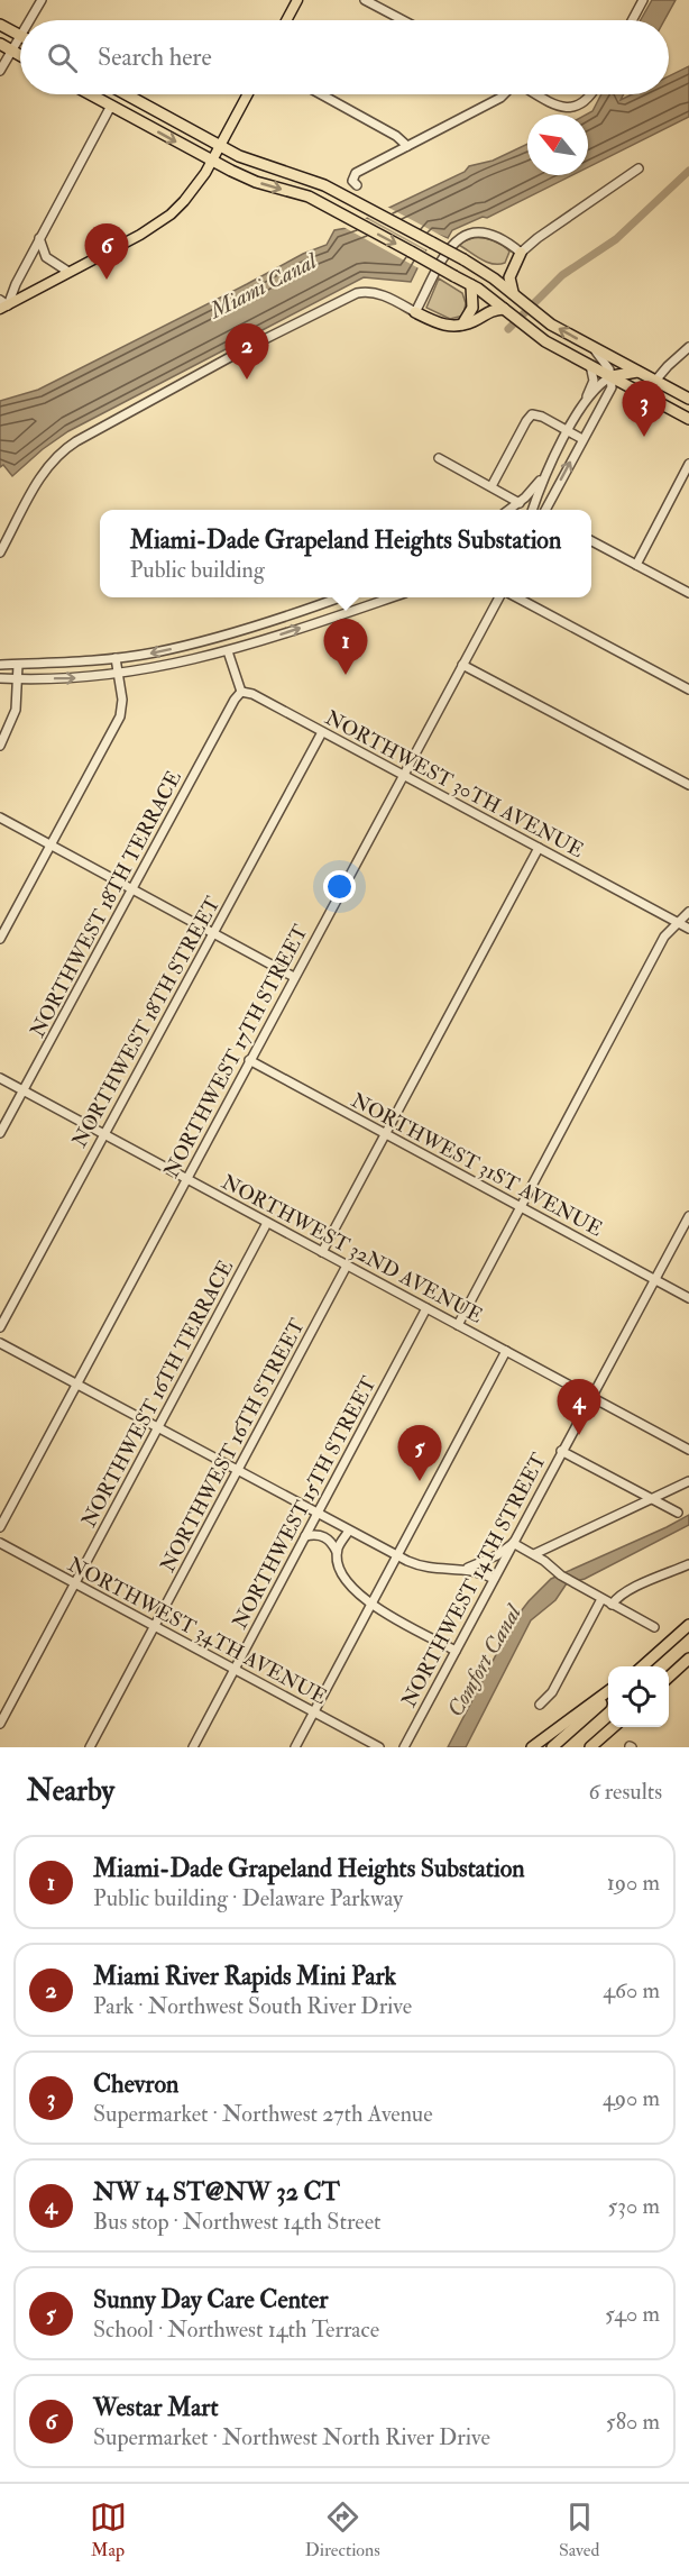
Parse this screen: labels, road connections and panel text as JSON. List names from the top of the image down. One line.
{"streets":{"street":["NORTHWEST 30TH AVENUE","NORTHWEST 18TH TERRACE","NORTHWEST 18TH STREET","NORTHWEST 17TH STREET","NORTHWEST 31ST AVENUE","NORTHWEST 32ND AVENUE","NORTHWEST 16TH TERRACE","NORTHWEST 16TH STREET","NORTHWEST 15TH STREET","NORTHWEST 14TH STREET","NORTHWEST 34TH AVENUE"]},"crossings":[["NORTHWEST 30TH AVENUE","NORTHWEST 18TH TERRACE"],["NORTHWEST 30TH AVENUE","NORTHWEST 18TH STREET"],["NORTHWEST 30TH AVENUE","NORTHWEST 17TH STREET"],["NORTHWEST 18TH TERRACE","NORTHWEST 32ND AVENUE"],["NORTHWEST 18TH STREET","NORTHWEST 32ND AVENUE"],["NORTHWEST 17TH STREET","NORTHWEST 31ST AVENUE"],["NORTHWEST 17TH STREET","NORTHWEST 32ND AVENUE"],["NORTHWEST 31ST AVENUE","NORTHWEST 14TH STREET"],["NORTHWEST 32ND AVENUE","NORTHWEST 16TH TERRACE"],["NORTHWEST 32ND AVENUE","NORTHWEST 16TH STREET"],["NORTHWEST 32ND AVENUE","NORTHWEST 15TH STREET"],["NORTHWEST 32ND AVENUE","NORTHWEST 14TH STREET"],["NORTHWEST 16TH TERRACE","NORTHWEST 34TH AVENUE"],["NORTHWEST 16TH STREET","NORTHWEST 34TH AVENUE"],["NORTHWEST 15TH STREET","NORTHWEST 34TH AVENUE"]],"water":["Miami Canal","Comfort Canal"],"north":"top left","page":{"search":"Search here","pins":["6","2","3","1","4","5"],"popup":["Miami-Dade Grapeland Heights Substation","Public building"],"heading":["Nearby","6 results"],"list":[{"mark":"1","name":"Miami-Dade Grapeland Heights Substation","note":"Public building · Delaware Parkway","value":"190 m"},{"mark":"2","name":"Miami River Rapids Mini Park","note":"Park · Northwest South River Drive","value":"460 m"},{"mark":"3","name":"Chevron","note":"Supermarket · Northwest 27th Avenue","value":"490 m"},{"mark":"4","name":"NW 14 ST@NW 32 CT","note":"Bus stop · Northwest 14th Street","value":"530 m"},{"mark":"5","name":"Sunny Day Care Center","note":"School · Northwest 14th Terrace","value":"540 m"},{"mark":"6","name":"Westar Mart","note":"Supermarket · Northwest North River Drive","value":"580 m"}],"nav":["Map","Directions","Saved"]}}
